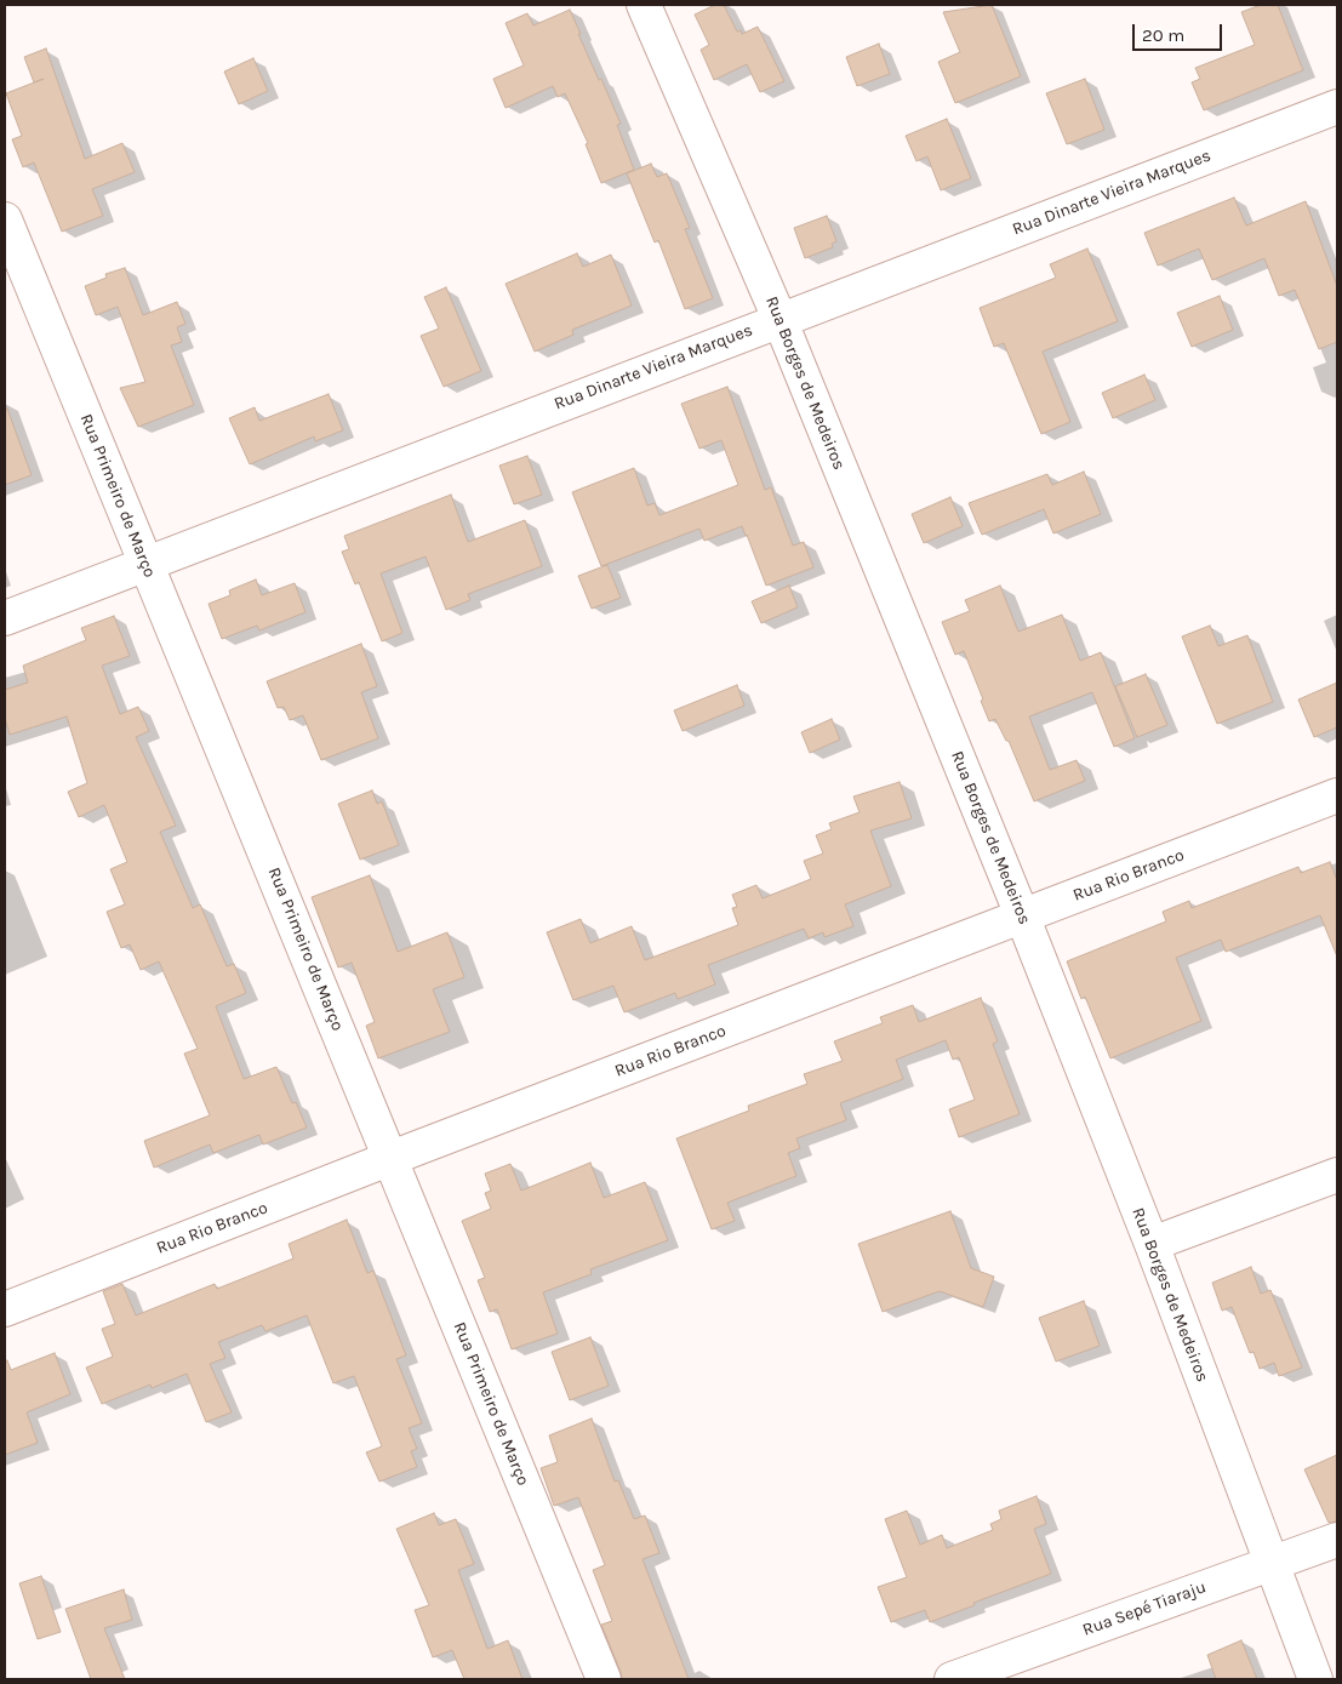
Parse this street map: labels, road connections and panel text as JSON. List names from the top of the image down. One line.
{"streets":{"street":["Rua Dinarte Vieira Marques","Rua Borges de Medeiros","Rua Primeiro de Março","Rua Rio Branco","Rua Sepé Tiaraju"]},"crossings":[["Rua Dinarte Vieira Marques","Rua Borges de Medeiros"],["Rua Dinarte Vieira Marques","Rua Primeiro de Março"],["Rua Borges de Medeiros","Rua Rio Branco"],["Rua Borges de Medeiros","Rua Sepé Tiaraju"],["Rua Primeiro de Março","Rua Rio Branco"]],"scale_bar":"20 m"}
